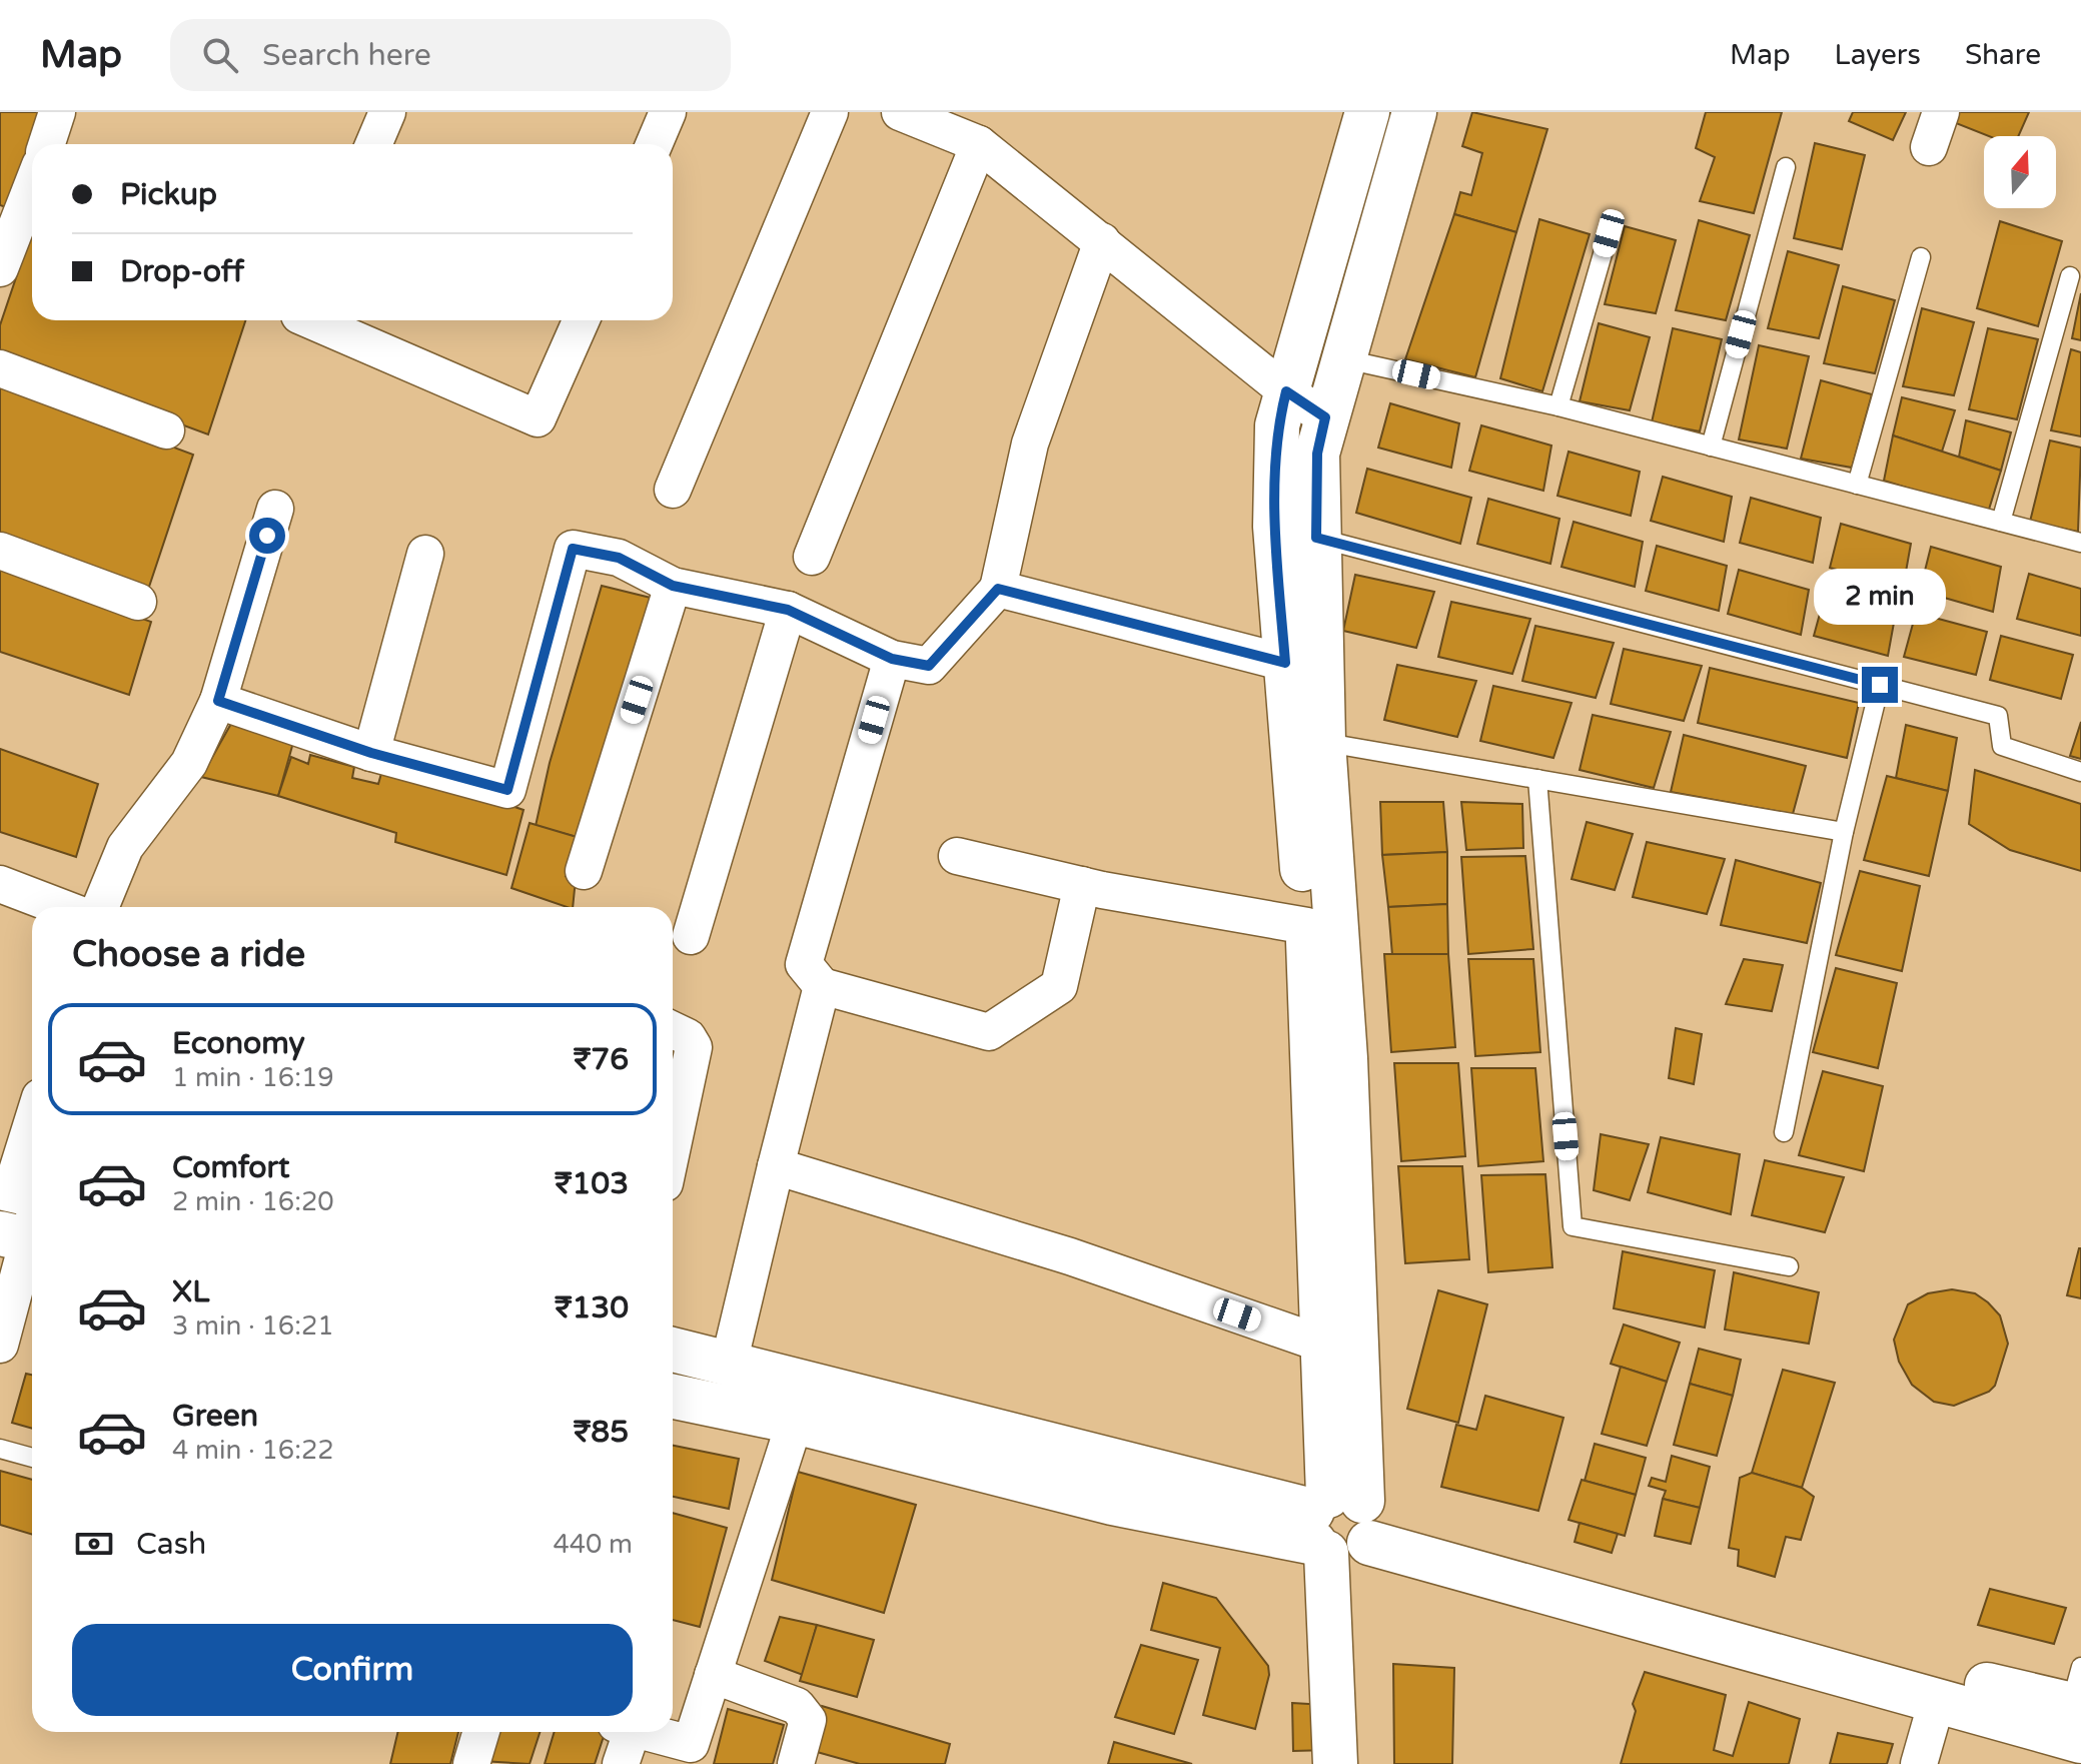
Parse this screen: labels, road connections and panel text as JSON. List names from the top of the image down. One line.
{"north":"top","page":{"header":"Map","search":"Search here","nav":["Map","Layers","Share"],"banner":["Pickup","Drop-off"],"bubble":"2 min","heading":"Choose a ride","list":[{"name":"Economy","note":"1 min · 16:19","value":"₹76"},{"name":"Comfort","note":"2 min · 16:20","value":"₹103"},{"name":"XL","note":"3 min · 16:21","value":"₹130"},{"name":"Green","note":"4 min · 16:22","value":"₹85"}],"pay":["Cash","440 m"],"buttons":"Confirm"}}
